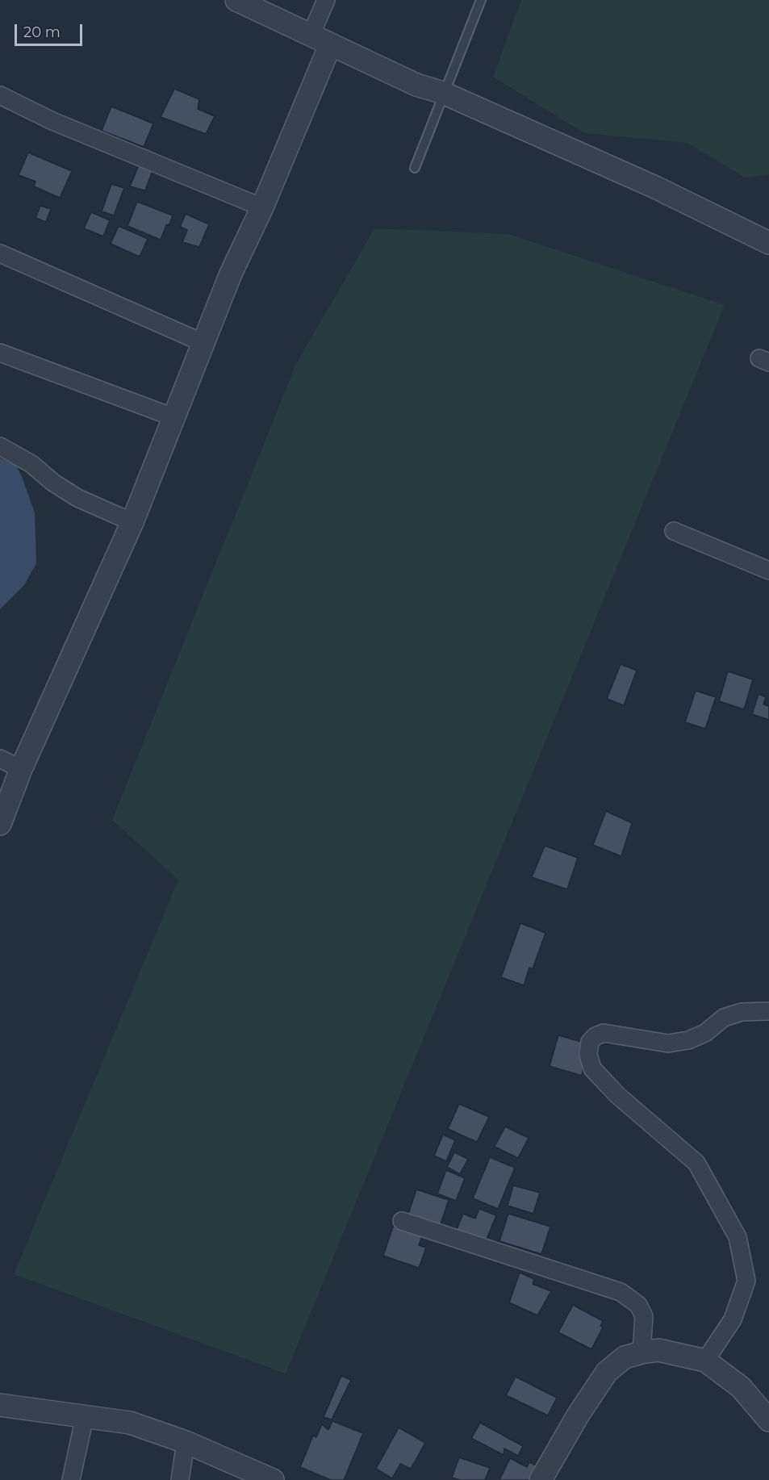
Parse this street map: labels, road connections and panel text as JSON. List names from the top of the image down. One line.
{"scale_bar":"20 m"}
